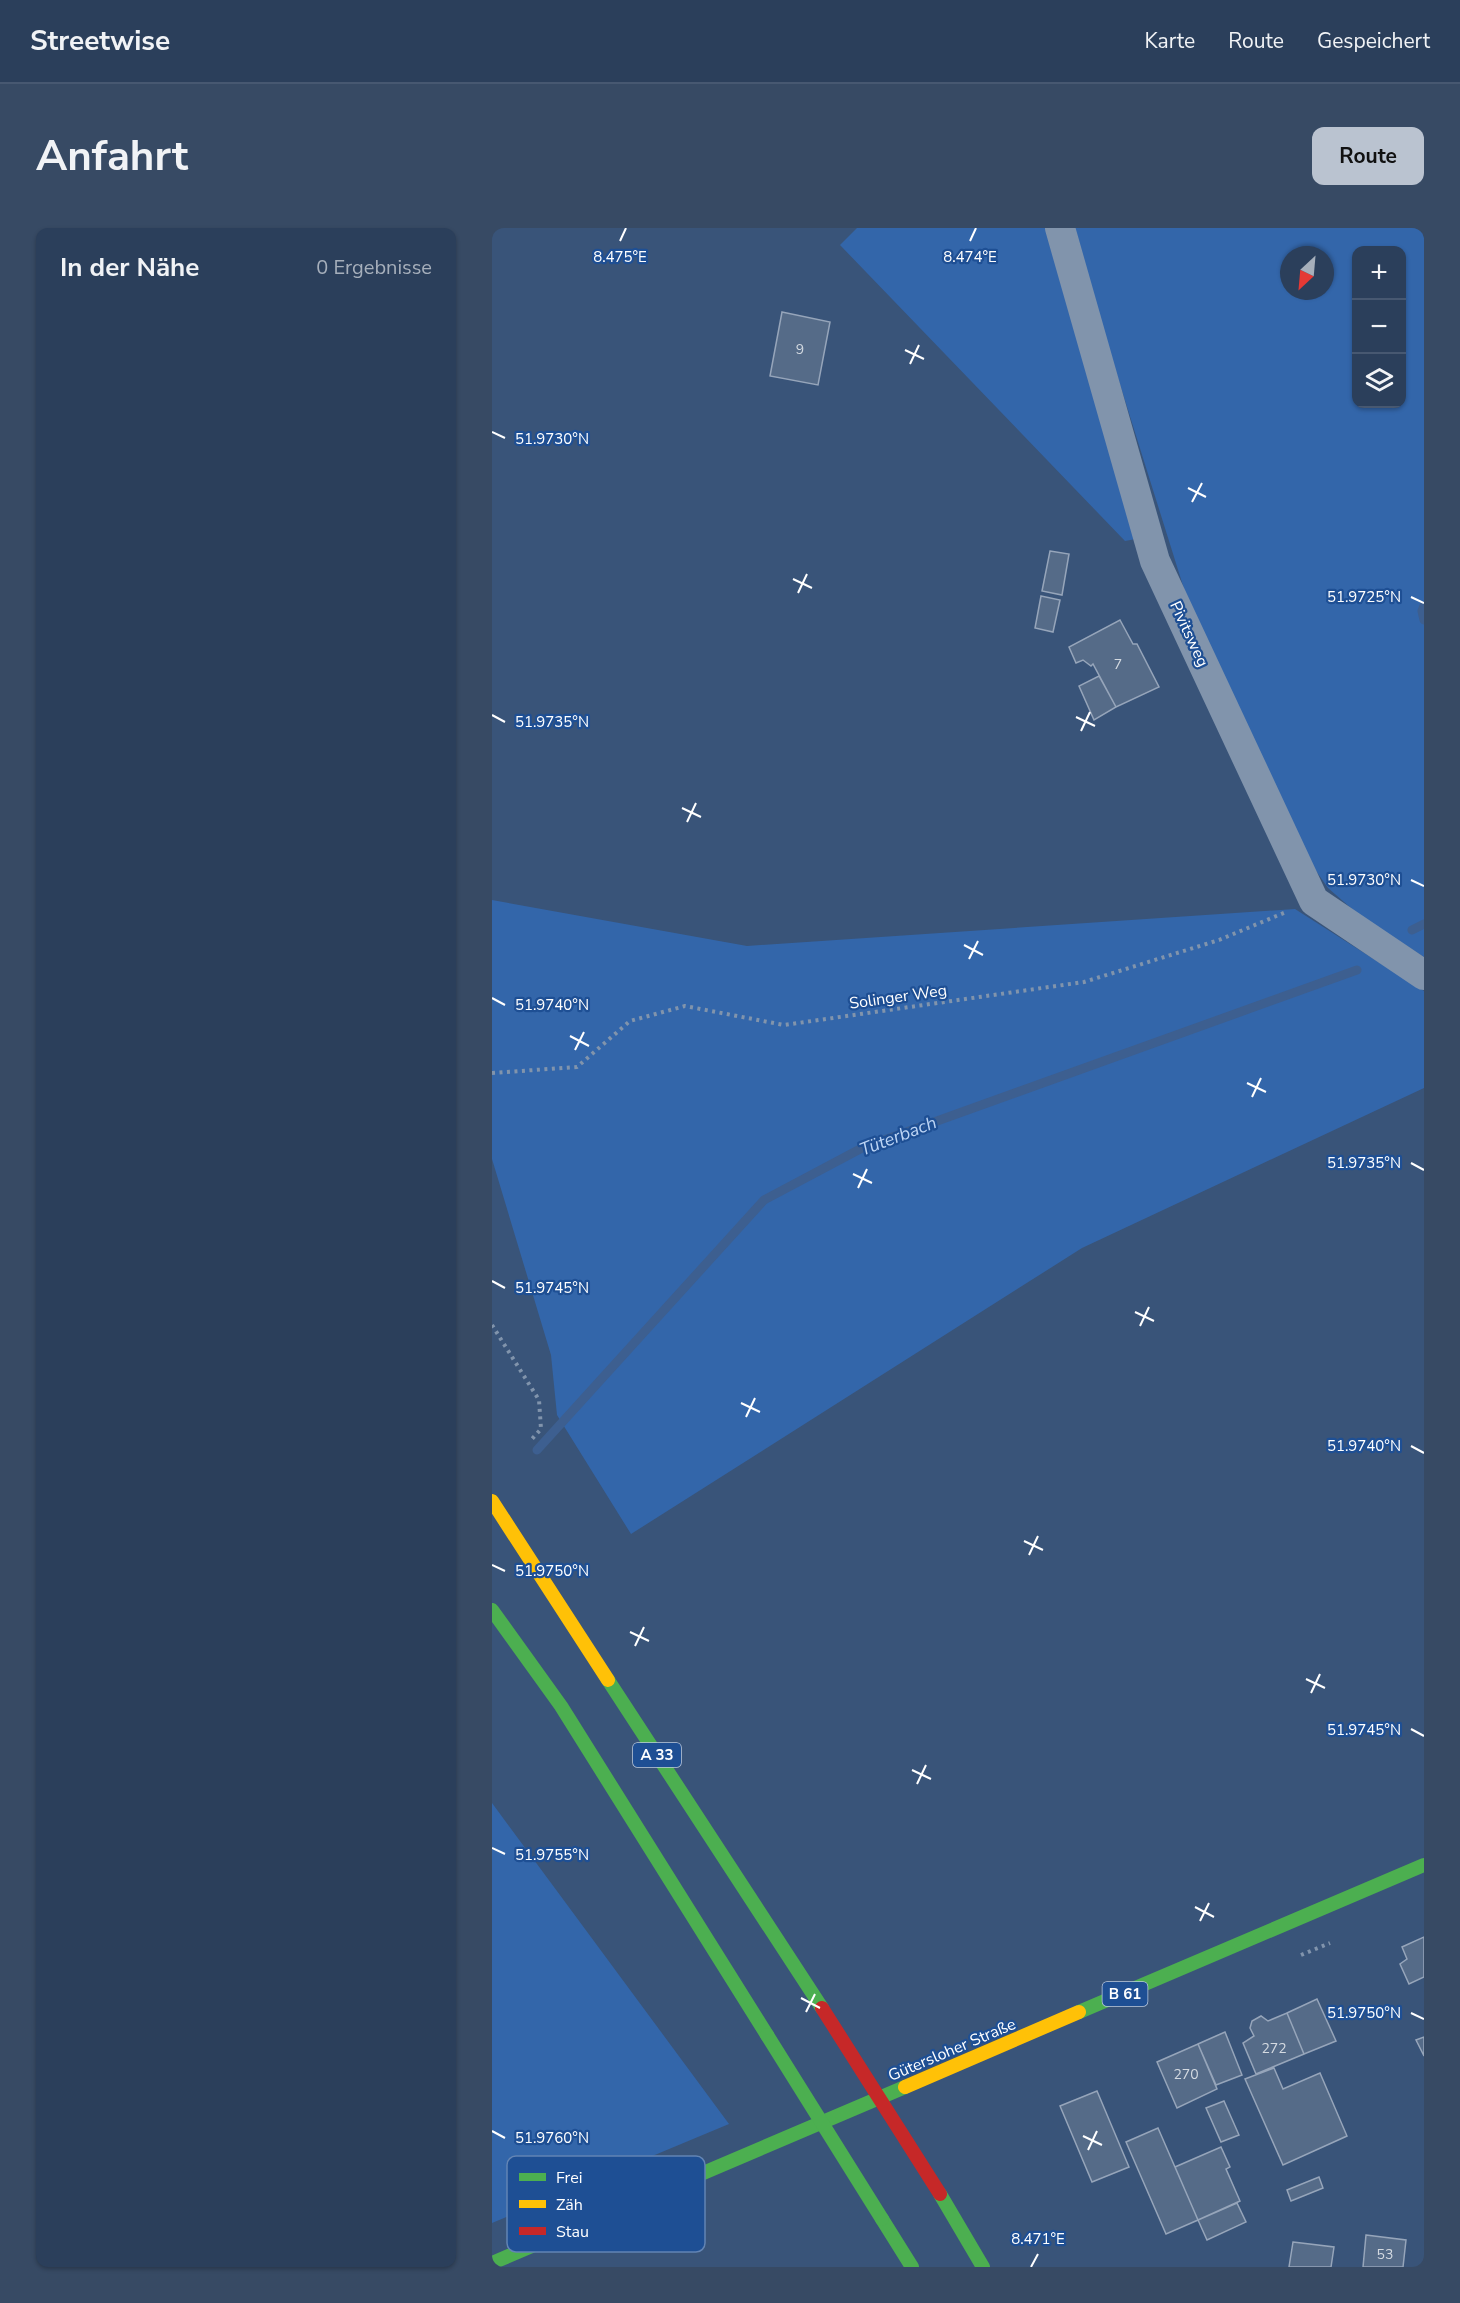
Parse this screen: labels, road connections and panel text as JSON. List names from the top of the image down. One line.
{"streets":{"main road":["A 33","B 61","Gütersloher Straße"],"street":["Pivitsweg"],"path":["Solinger Weg"]},"crossings":[["Pivitsweg","Solinger Weg"]],"water":["Tüterbach"],"house_numbers":["9","7","272","270","53"],"legend":["Frei","Zäh","Stau"],"north":"bottom left","page":{"header":"Streetwise","nav":["Karte","Route","Gespeichert"],"buttons":"Route","title":"Anfahrt","heading":["In der Nähe","0 Ergebnisse"],"map_buttons":["+","−"]},"coordinates":["8.475°E","8.474°E","51.9730°N","51.9725°N","51.9735°N","51.9740°N","51.9745°N","51.9750°N","51.9755°N","51.9760°N","8.471°E"]}
